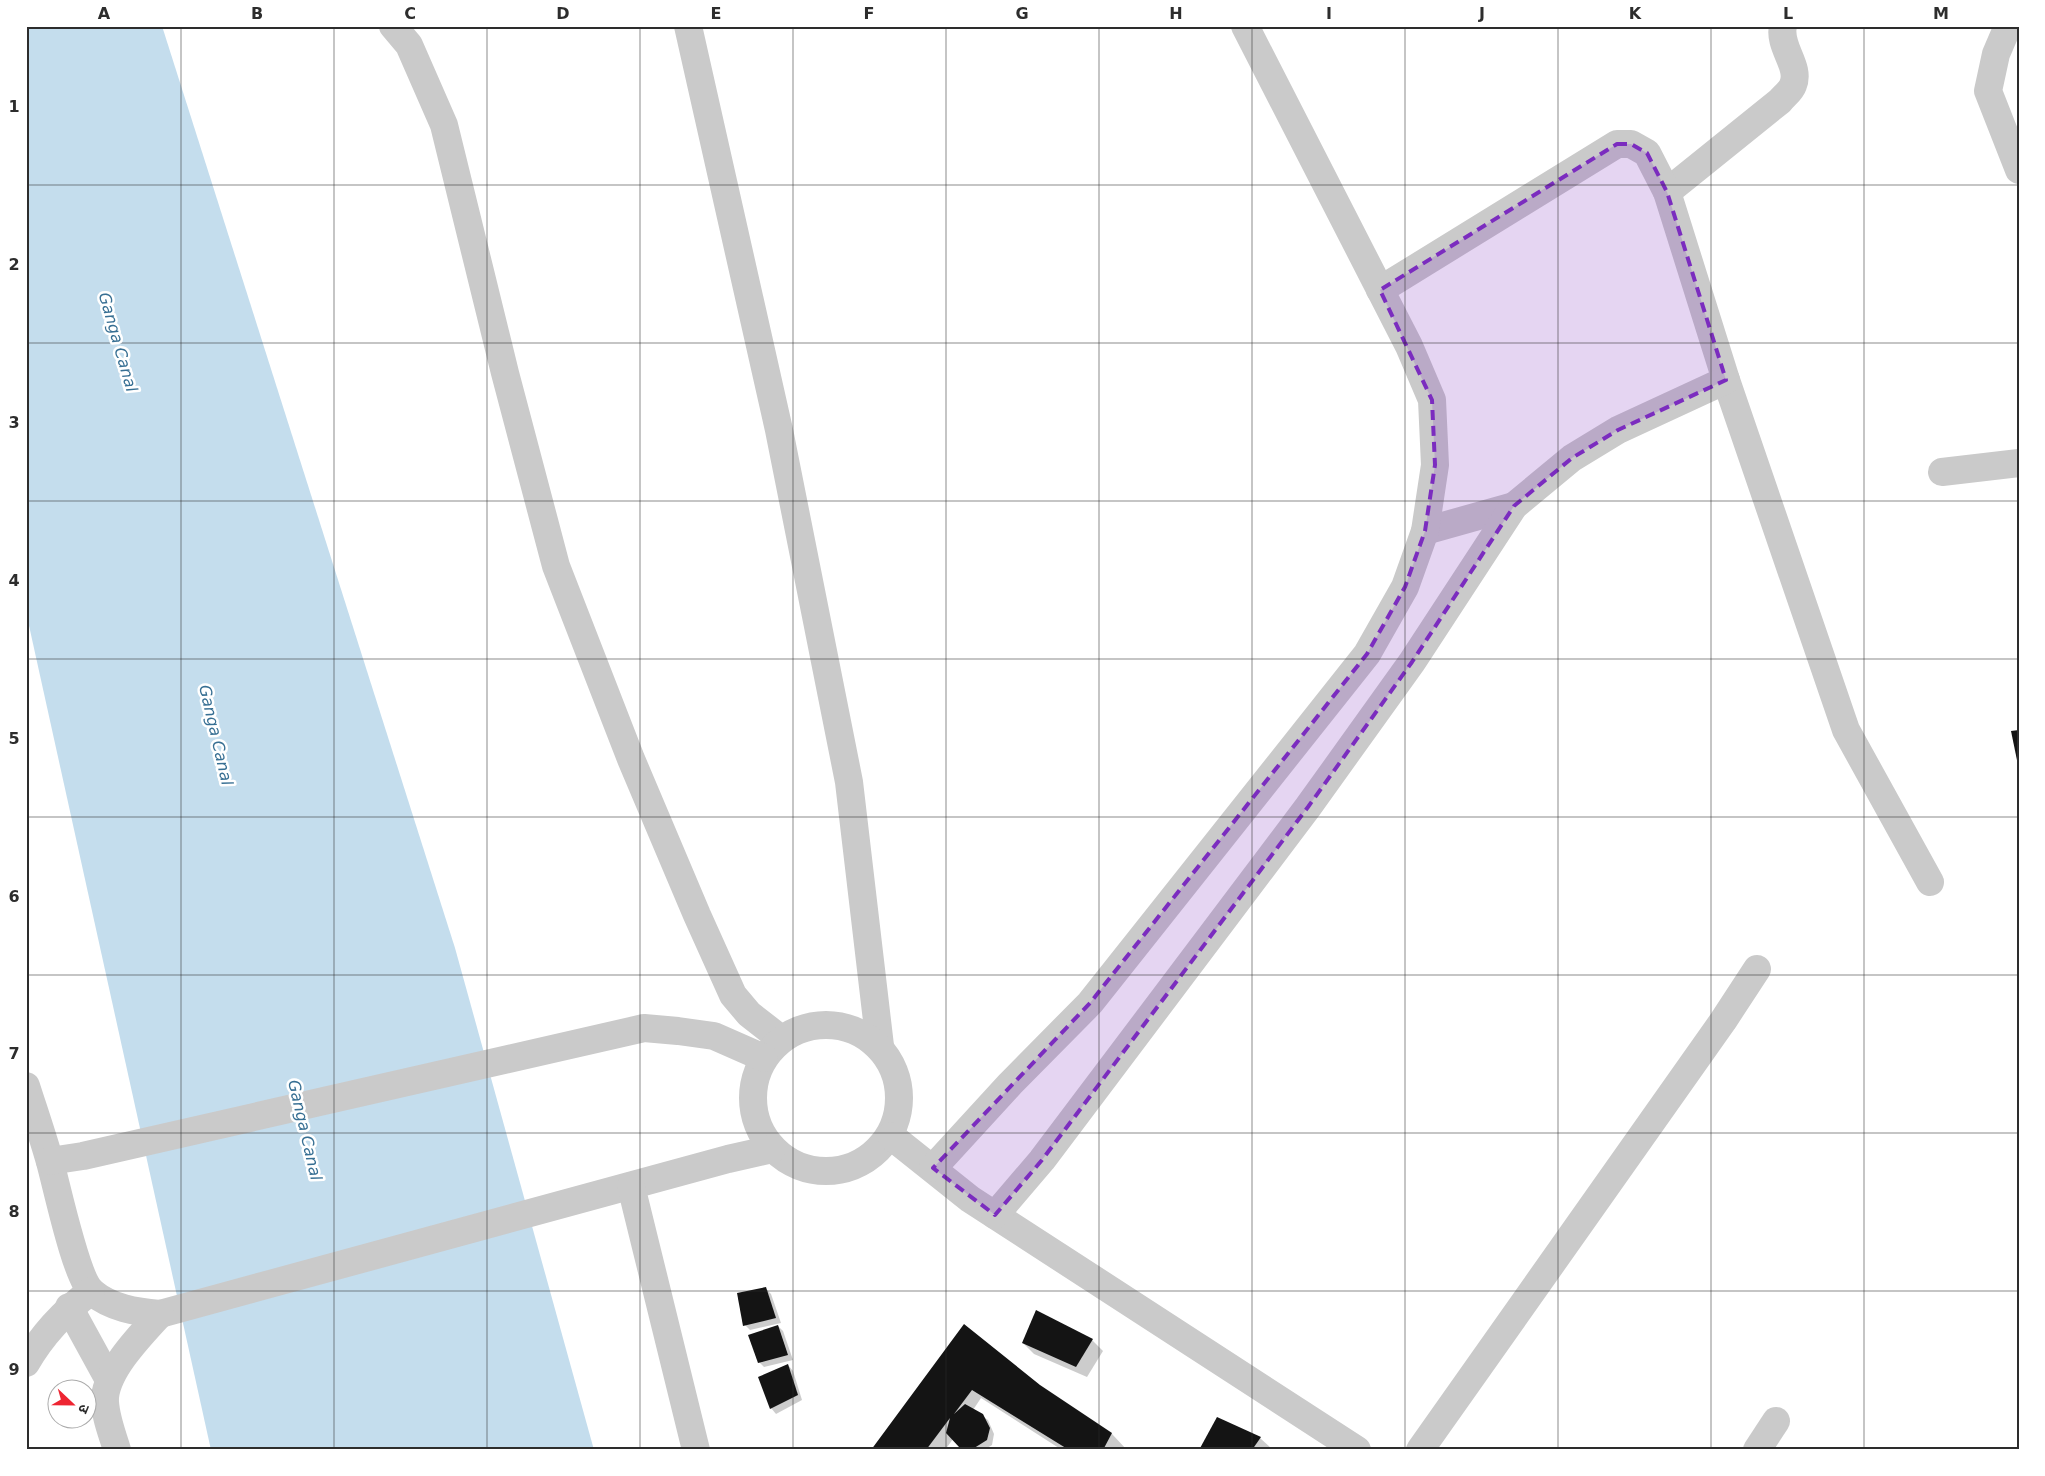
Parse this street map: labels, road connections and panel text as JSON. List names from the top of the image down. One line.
{"water":["Ganga Canal"],"north":"right","grid":{"columns":["A","B","C","D","E","F","G","H","I","J","K","L","M"],"rows":["1","2","3","4","5","6","7","8","9"]}}
